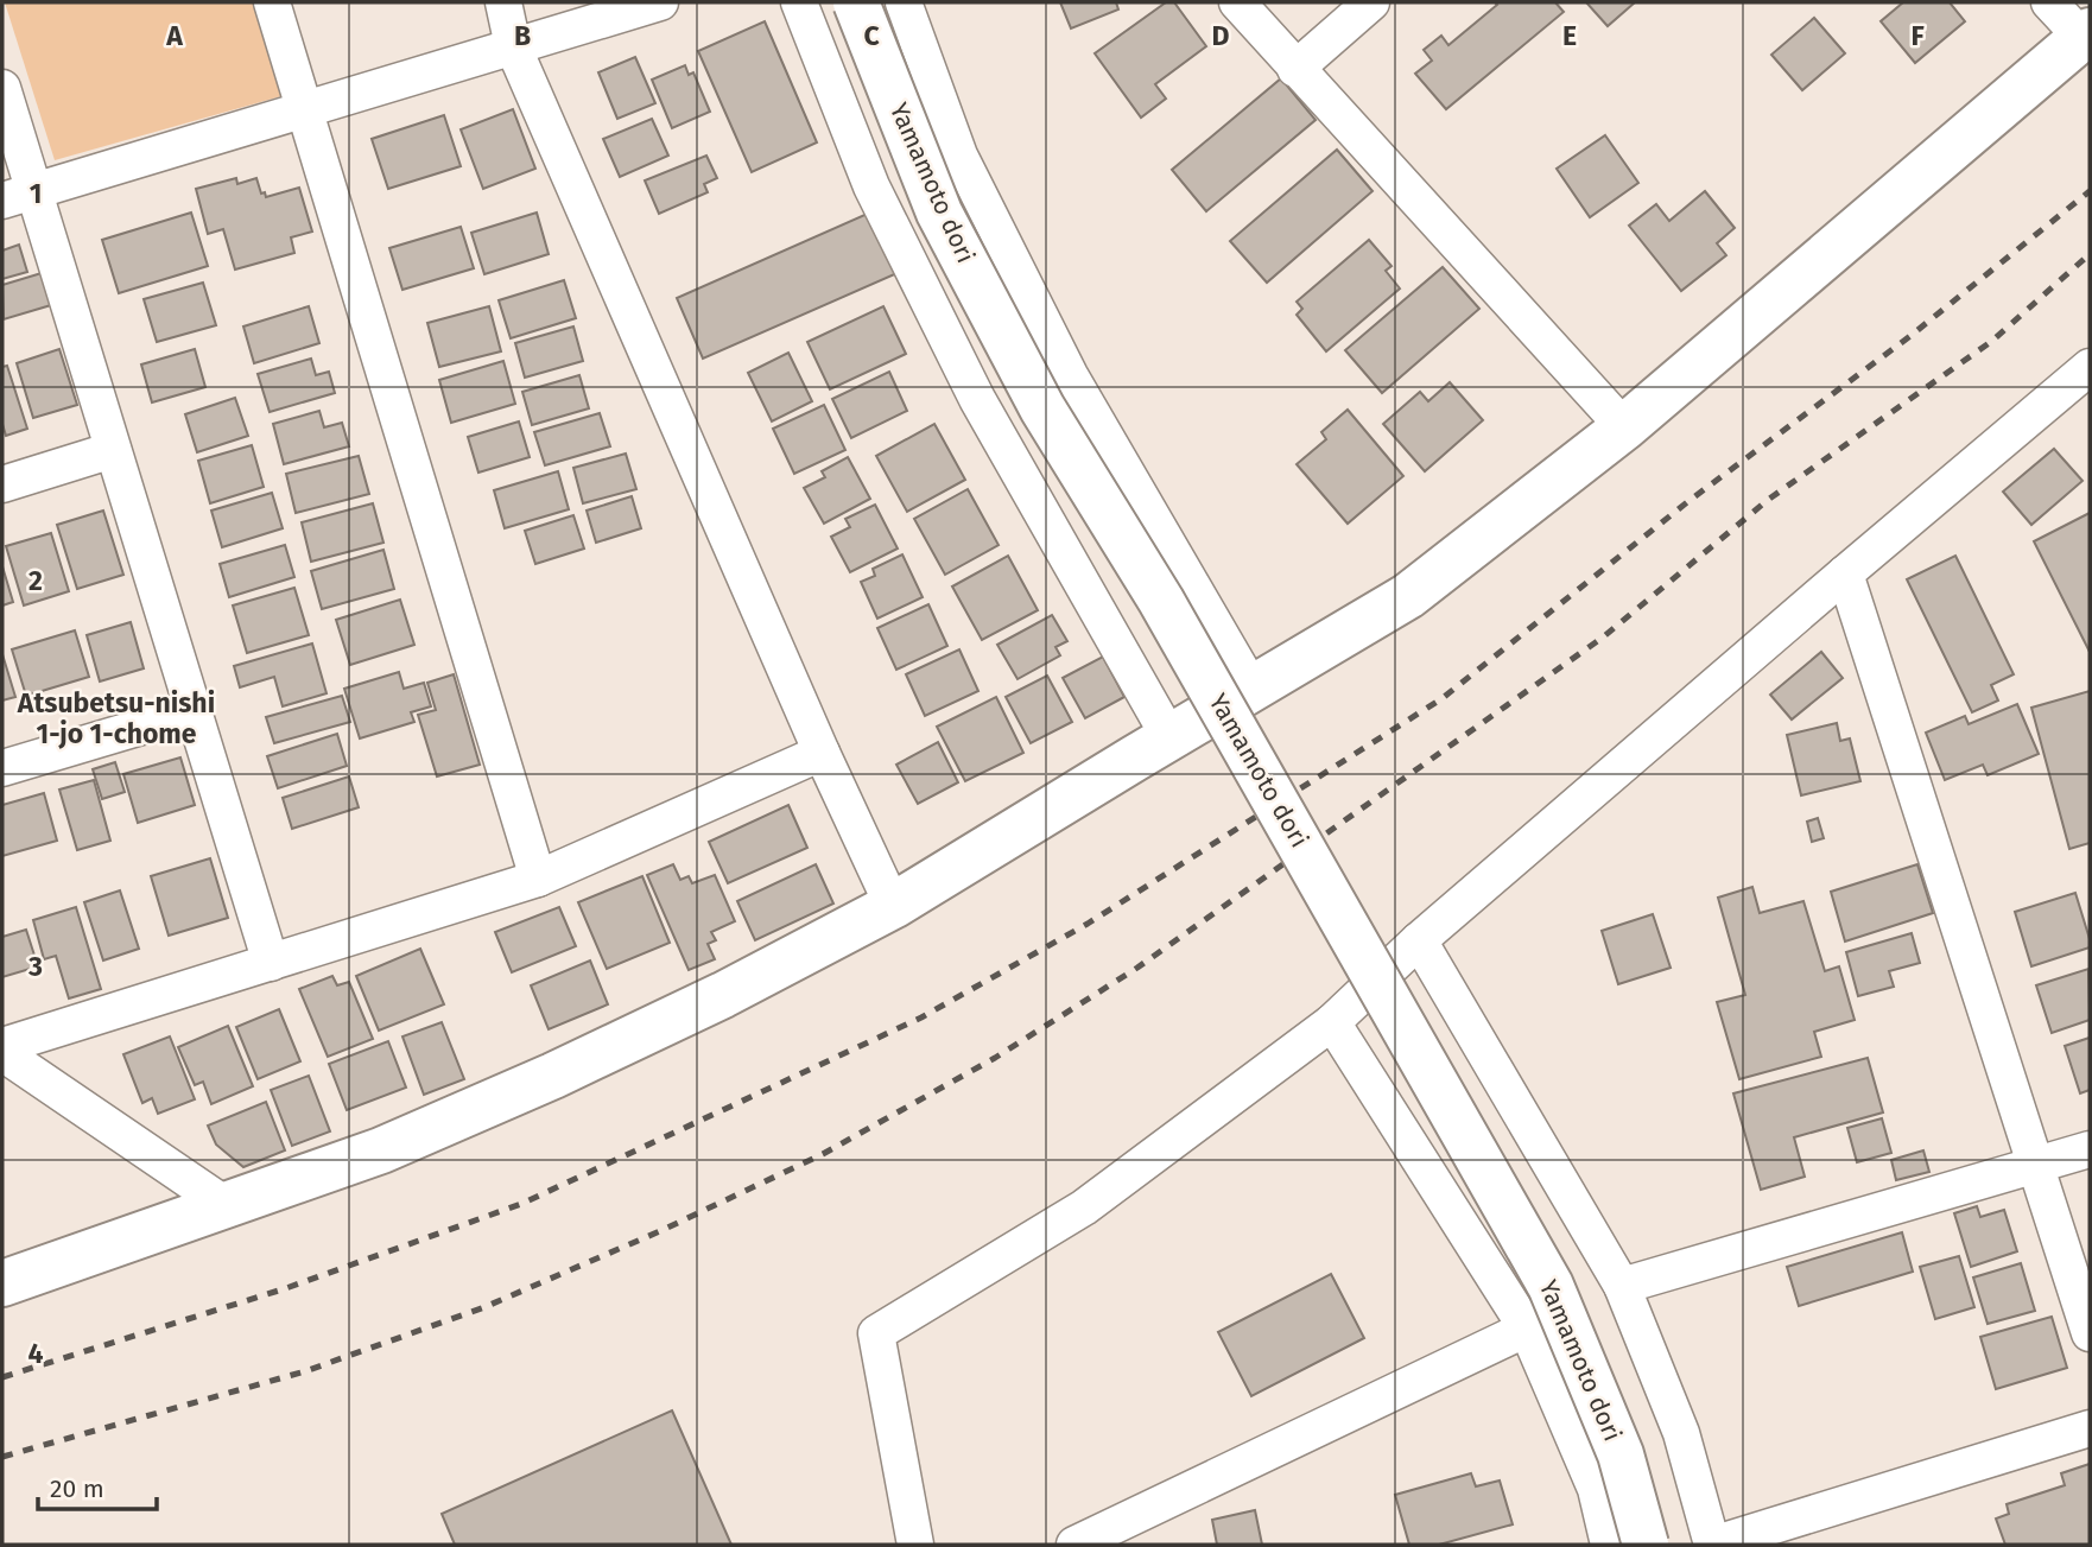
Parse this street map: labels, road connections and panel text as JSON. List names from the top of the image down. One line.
{"streets":{"street":["Yamamoto dori"]},"districts":["Atsubetsu-nishi 1-jo 1-chome"],"scale_bar":"20 m","grid":{"columns":["A","B","C","D","E","F"],"rows":["1","2","3","4"]}}
